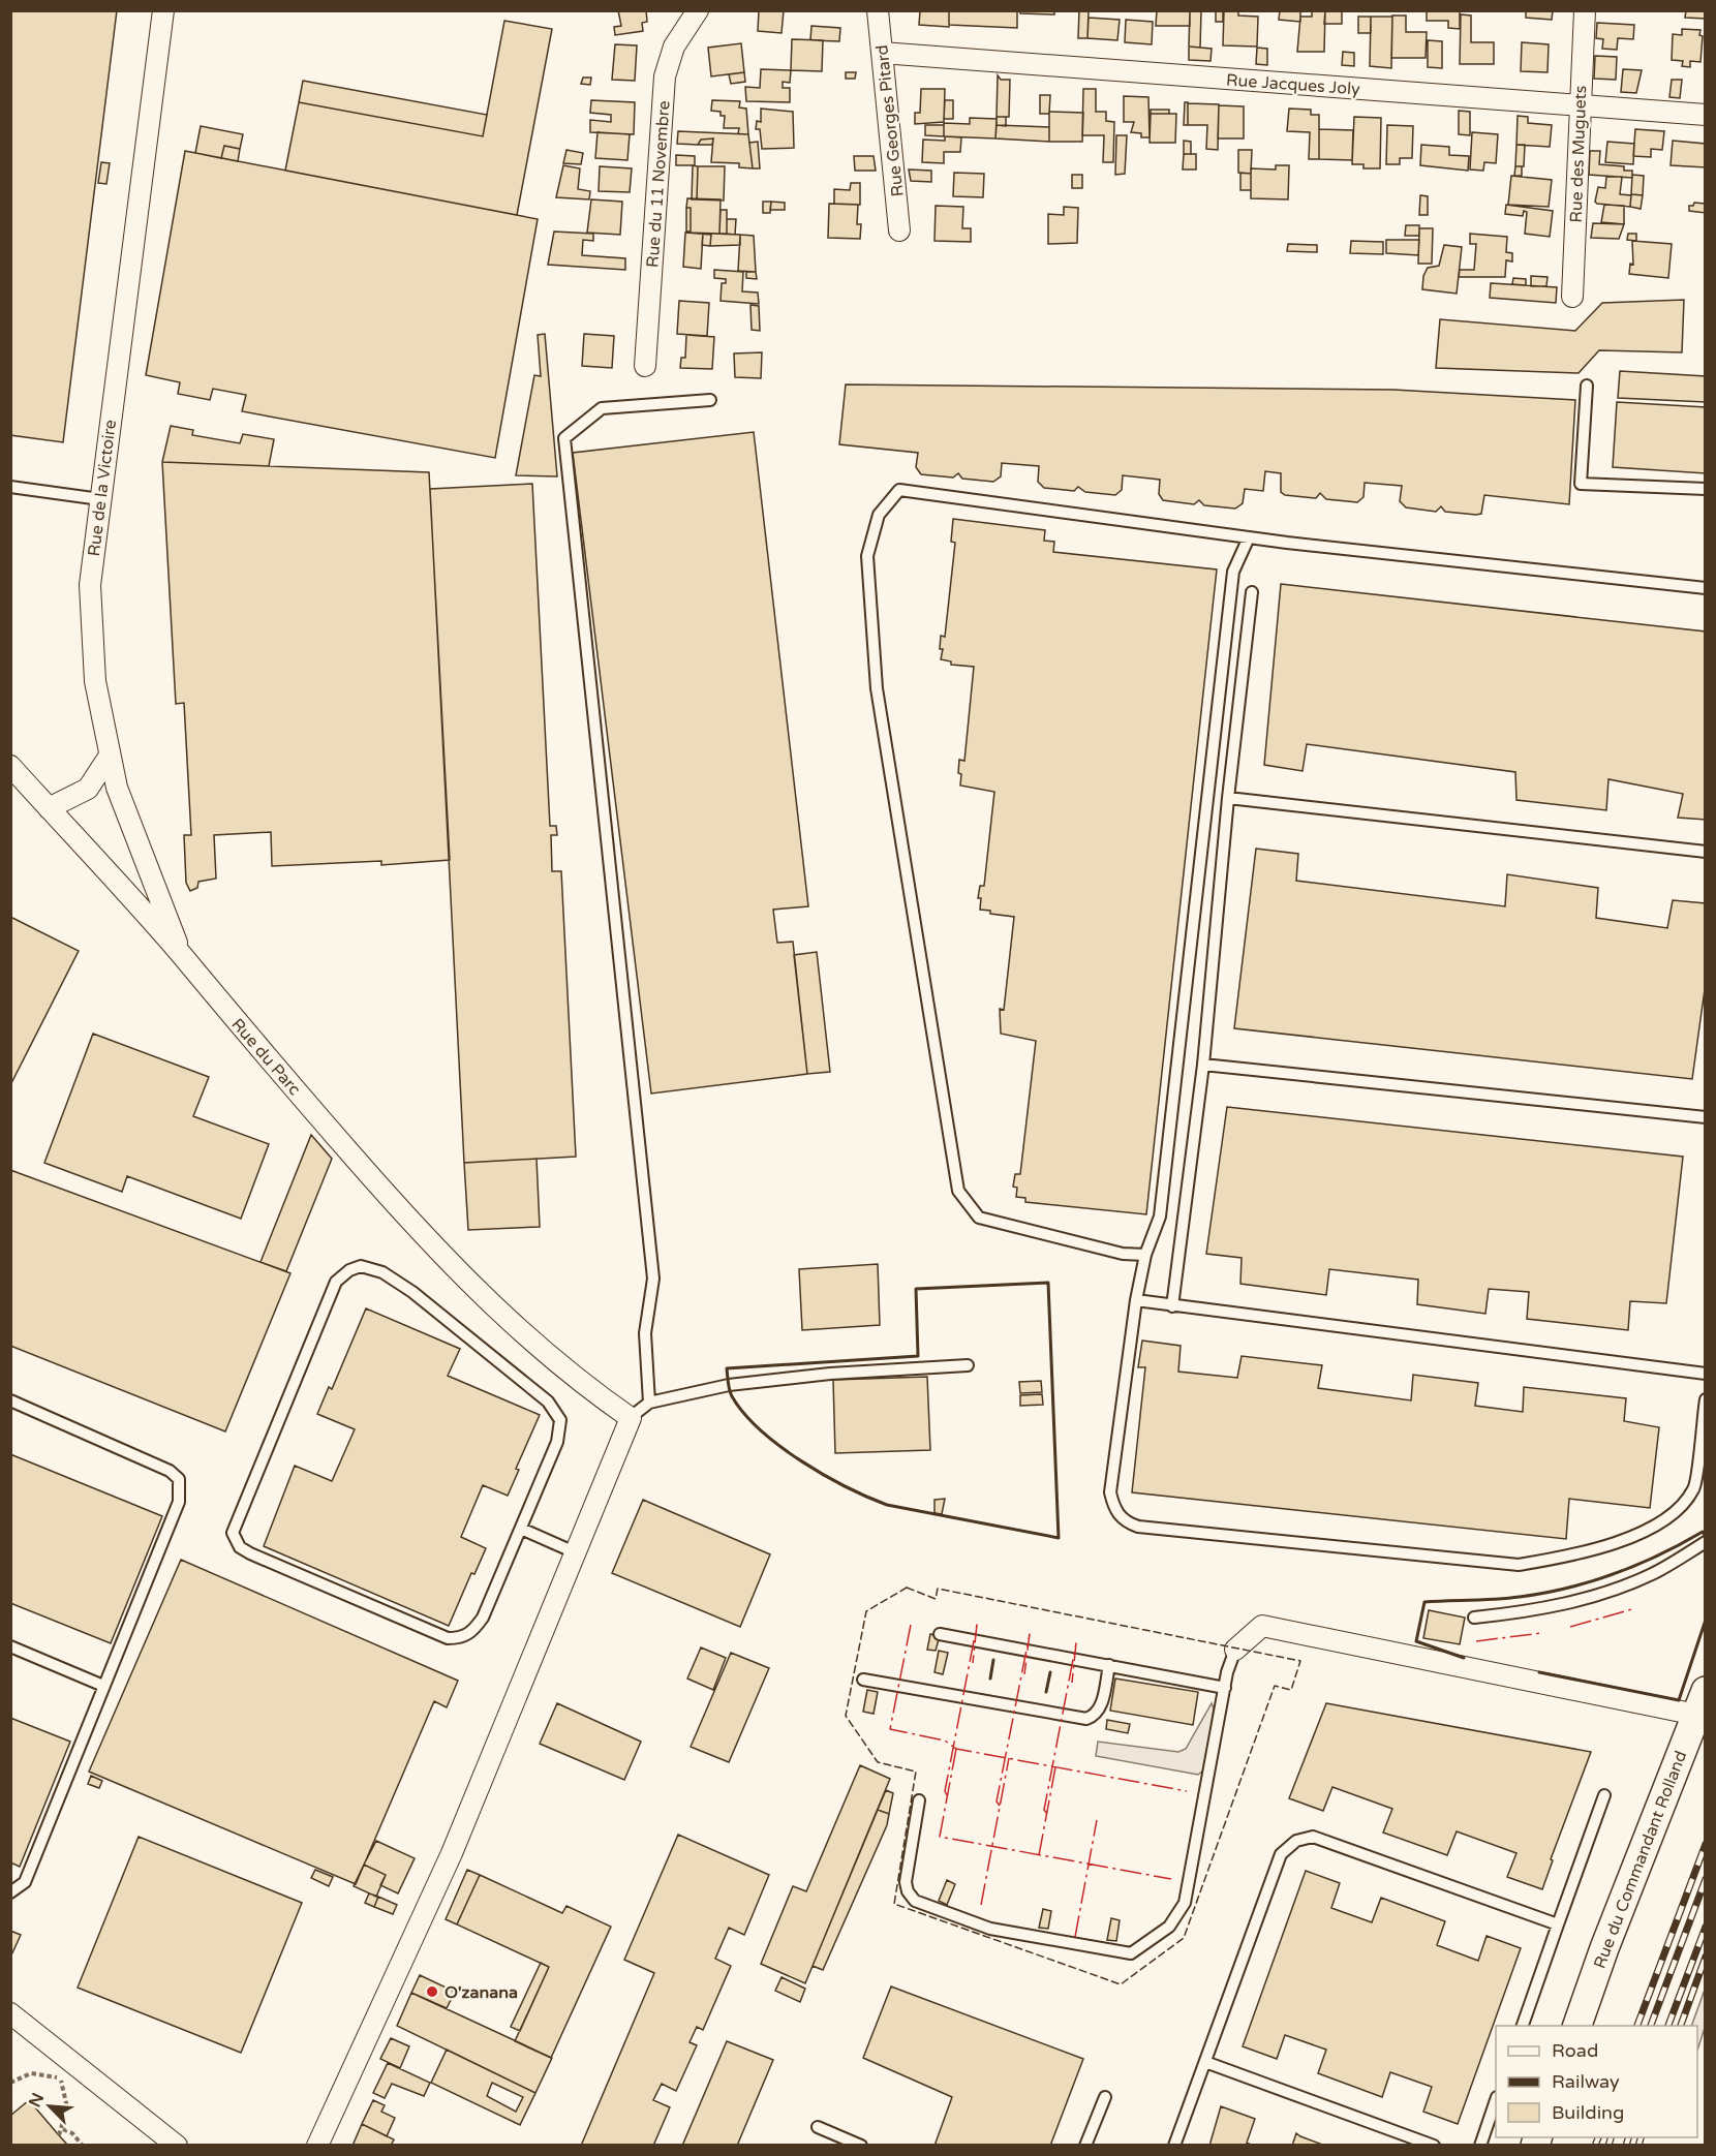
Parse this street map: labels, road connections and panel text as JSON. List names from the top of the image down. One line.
{"streets":{"street":["Rue Jacques Joly","Rue Georges Pitard","Rue des Muguets","Rue du 11 Novembre","Rue de la Victoire","Rue du Parc","Rue du Commandant Rolland"]},"crossings":[["Rue Jacques Joly","Rue Georges Pitard"],["Rue Jacques Joly","Rue des Muguets"],["Rue de la Victoire","Rue du Parc"]],"places":["O'zanana"],"legend":["Road","Railway","Building"],"north":"top left"}
